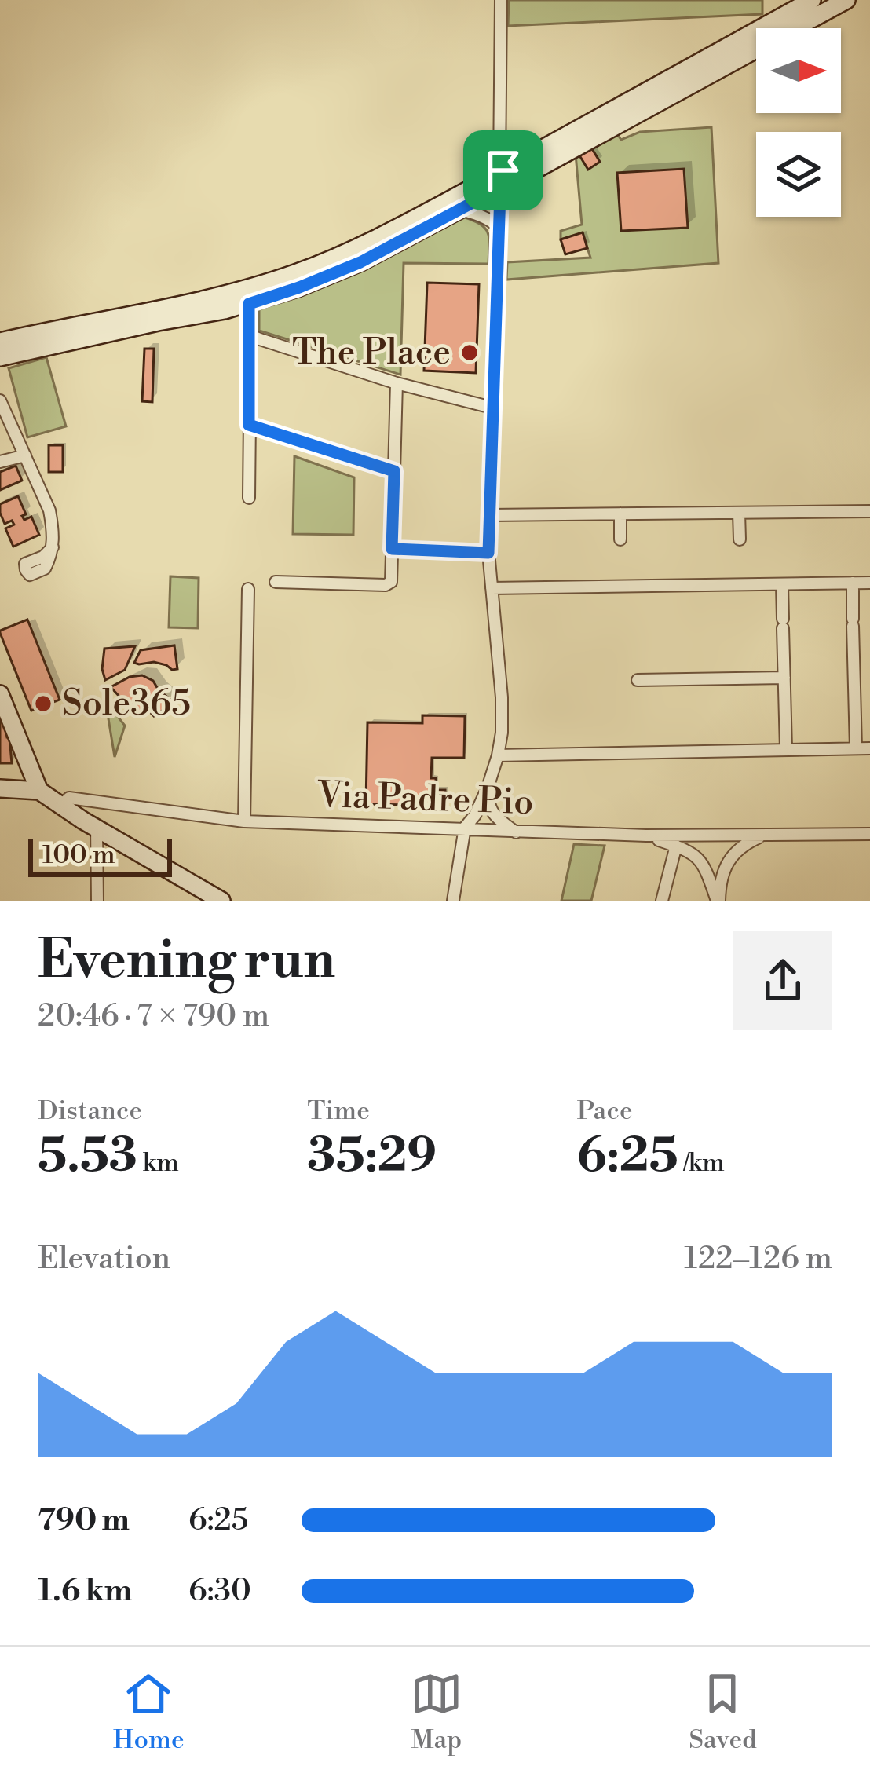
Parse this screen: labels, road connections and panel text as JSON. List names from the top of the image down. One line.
{"streets":{"street":["Via Padre Pio"]},"places":["The Place","Sole365"],"scale_bar":"100 m","north":"right","page":{"scale":"100 m","heading":["Evening run","20:46 · 7 × 790 m"],"stats":[["Distance","5.53 km"],["Time","35:29"],["Pace","6:25 /km"]],"chart":["Elevation","122–126 m"],"list":[{"name":"790 m","note":"6:25"},{"name":"1.6 km","note":"6:30"}],"tabs":["Home","Map","Saved"]}}
